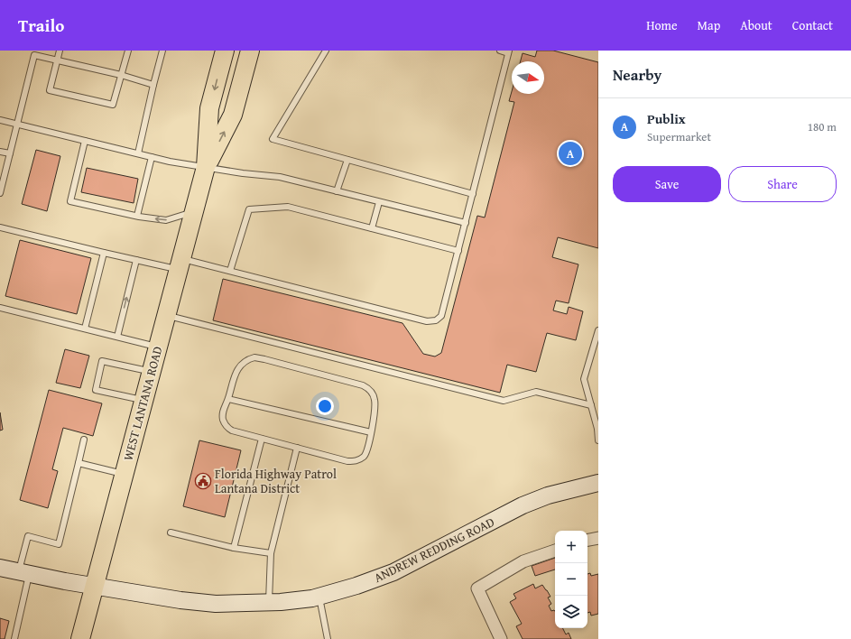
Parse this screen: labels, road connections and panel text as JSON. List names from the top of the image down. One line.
{"streets":{"main road":["WEST LANTANA ROAD"],"street":["ANDREW REDDING ROAD"]},"crossings":[["WEST LANTANA ROAD","ANDREW REDDING ROAD"]],"places":{"public building":["Florida Highway Patrol Lantana District"]},"north":"right","page":{"header":"Trailo","nav":["Home","Map","About","Contact"],"heading":"Nearby","list":[{"mark":"A","name":"Publix","note":"Supermarket","value":"180 m"}],"pins":"A","buttons":["Save","Share"],"map_buttons":["+","−"]}}
